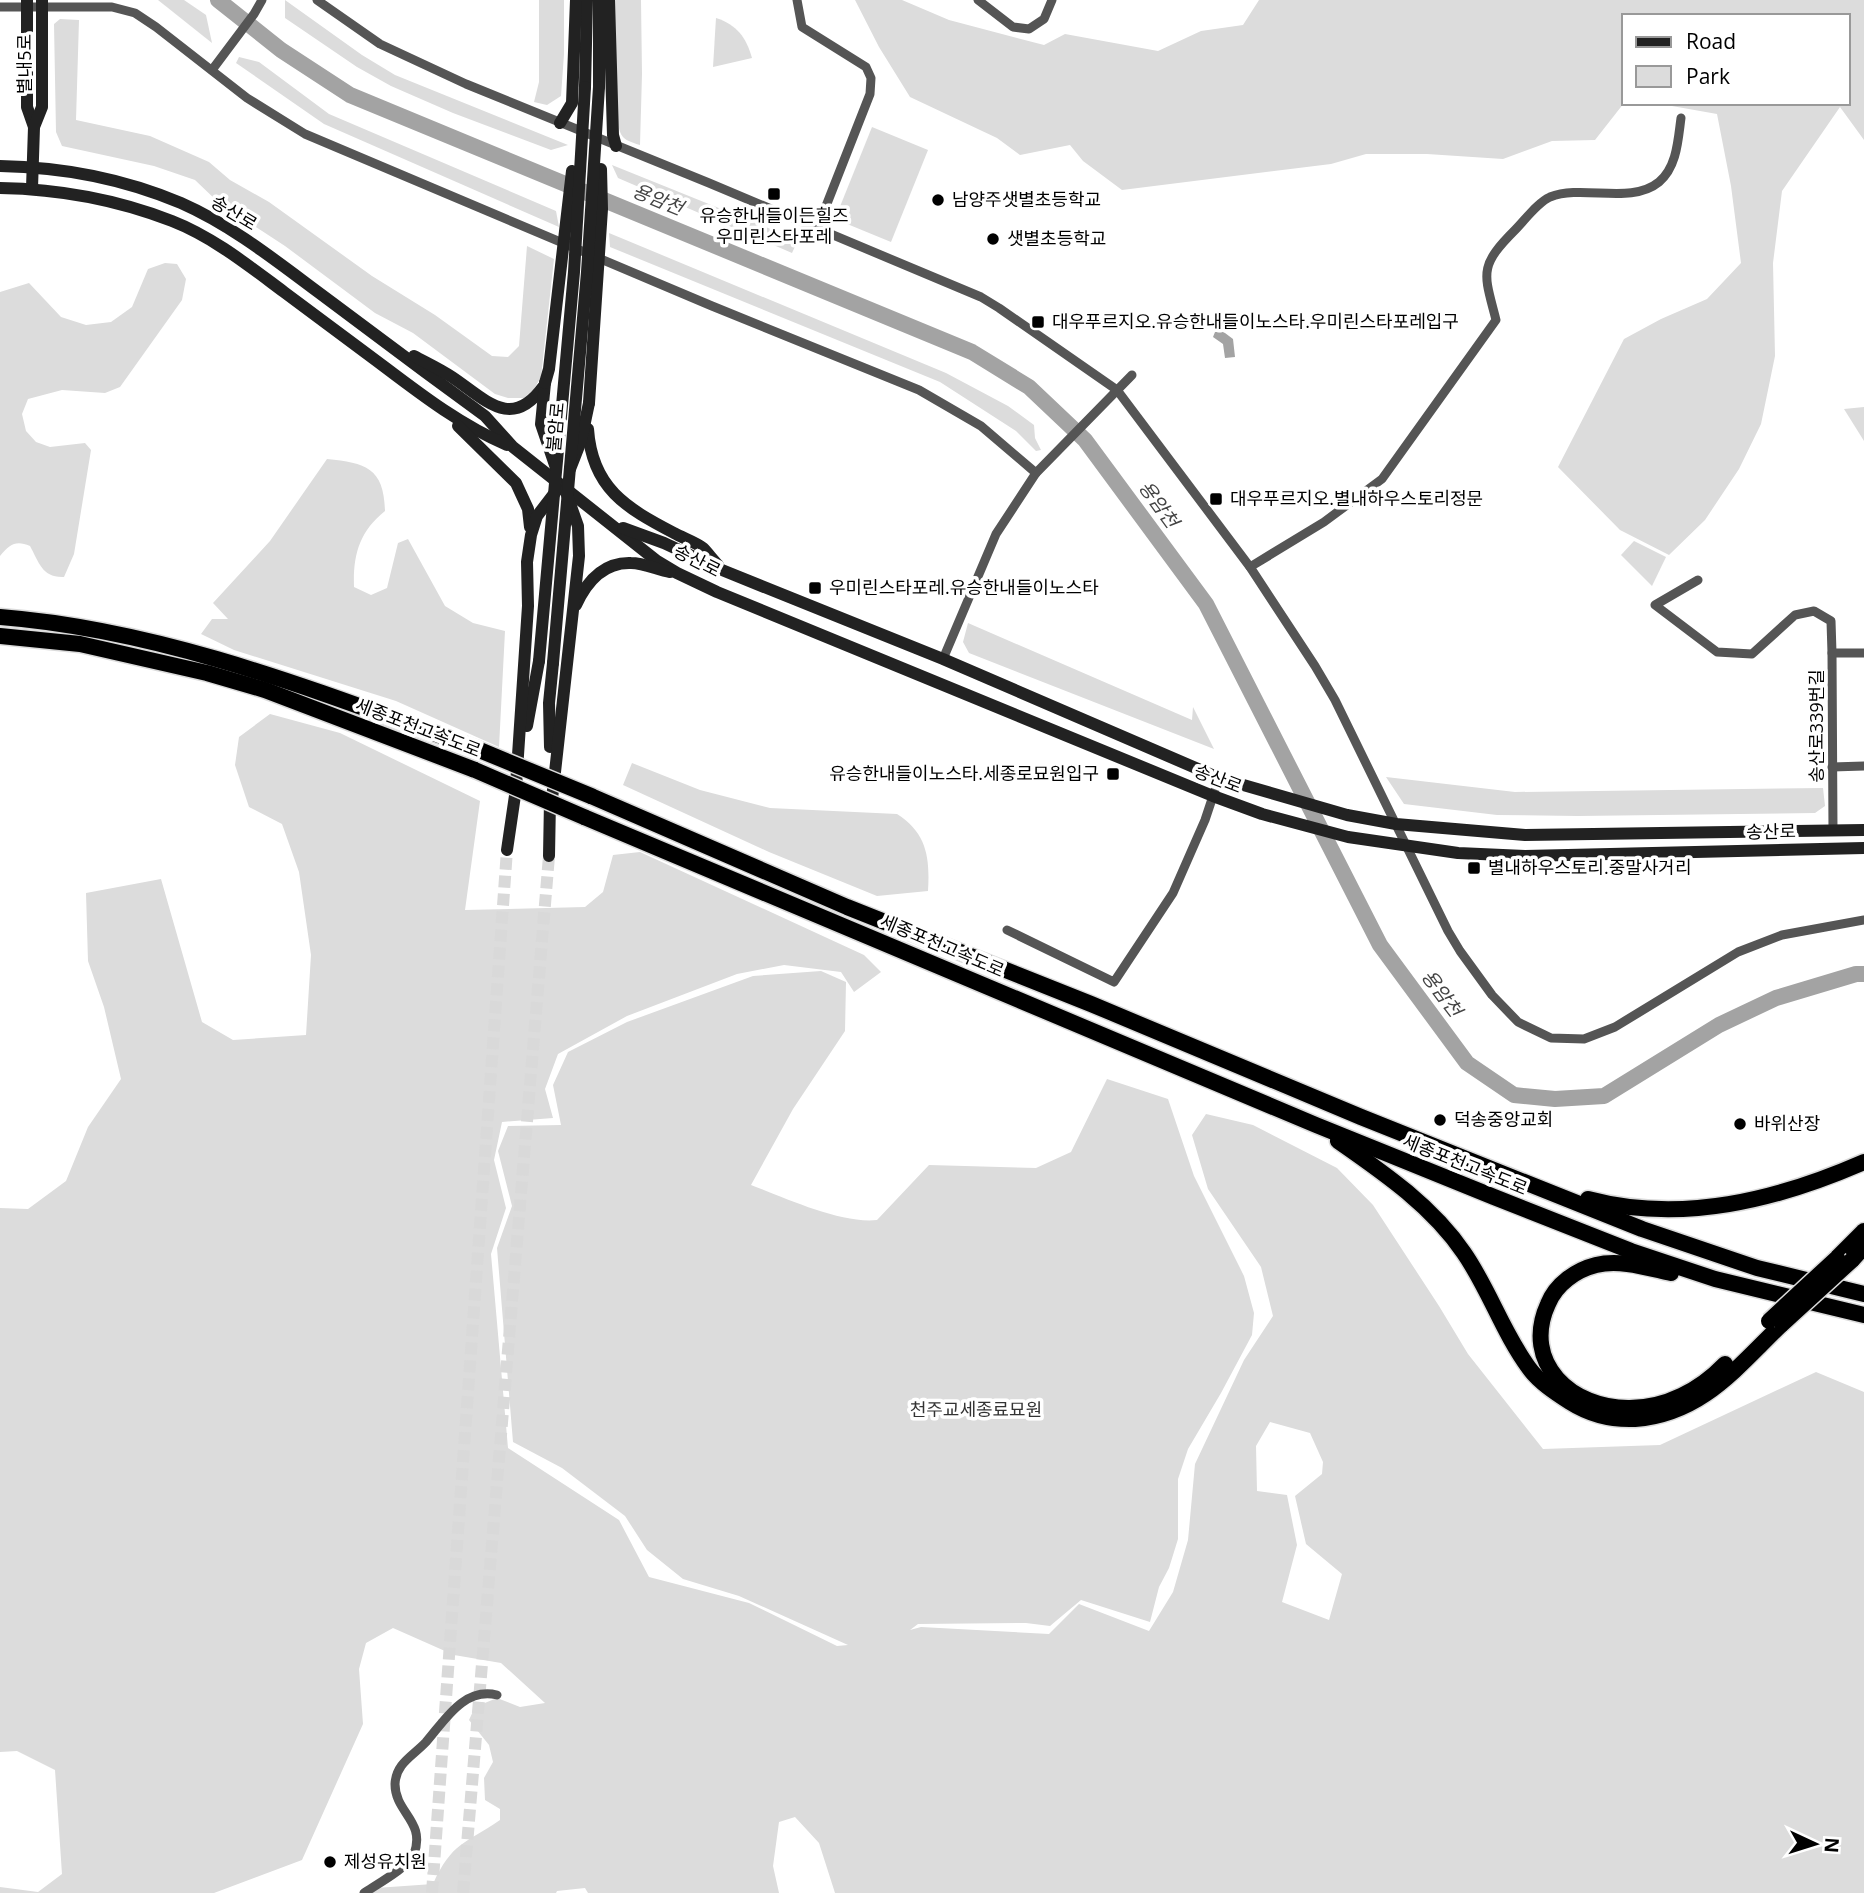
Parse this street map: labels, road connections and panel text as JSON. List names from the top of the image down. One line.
{"streets":{"highway":["세종포천고속도로"],"street":["별내5로","송산로","불암로","송산로339번길"]},"crossings":[["별내5로","송산로"],["송산로","송산로339번길"]],"water":["용암천"],"parks":["천주교세종료묘원"],"places":{"transit":["유승한내들이든힐즈 우미린스타포레","대우푸르지오.유승한내들이노스타.우미린스타포레입구","대우푸르지오.별내하우스토리정문","우미린스타포레.유승한내들이노스타","유승한내들이노스타.세종로묘원입구","별내하우스토리.중말사거리"],"other":["남양주샛별초등학교","샛별초등학교","덕송중앙교회","바위산장","제성유치원"]},"legend":["Road","Park"],"north":"right"}
